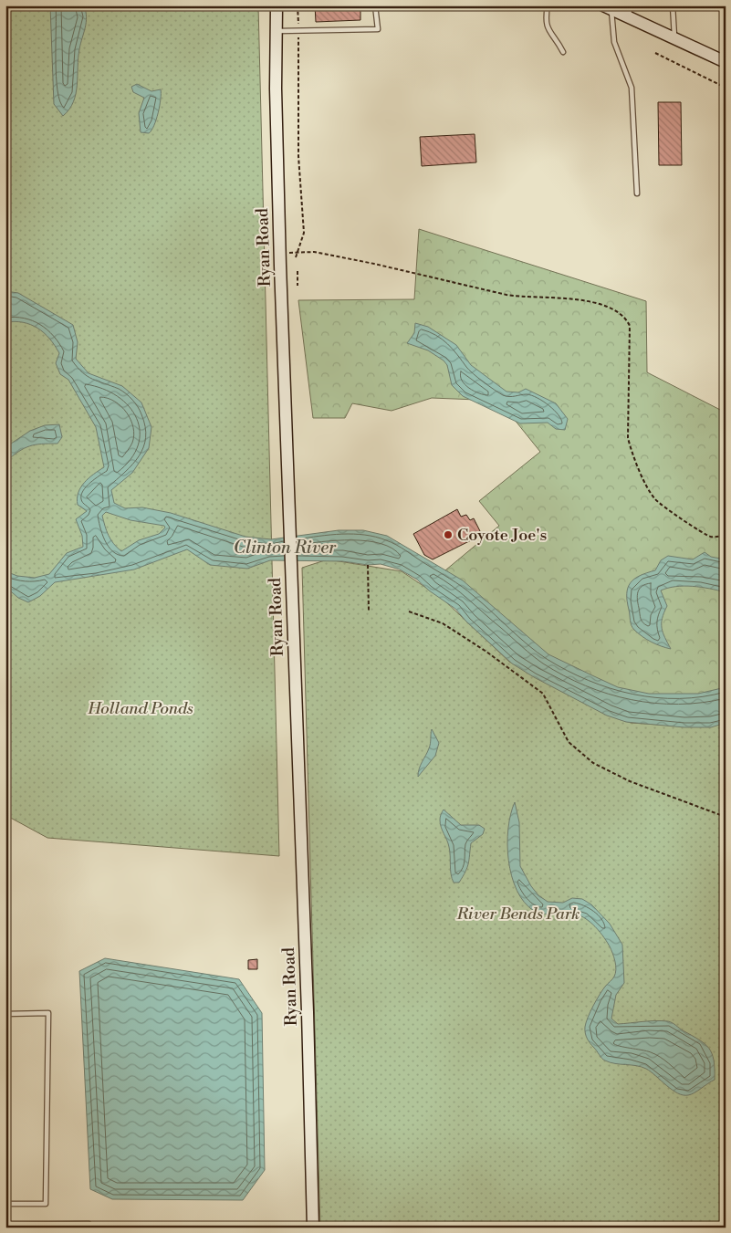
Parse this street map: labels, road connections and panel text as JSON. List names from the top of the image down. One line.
{"streets":{"street":["Ryan Road"]},"water":["Clinton River"],"parks":["Holland Ponds","River Bends Park"],"places":["Coyote Joe's"]}
